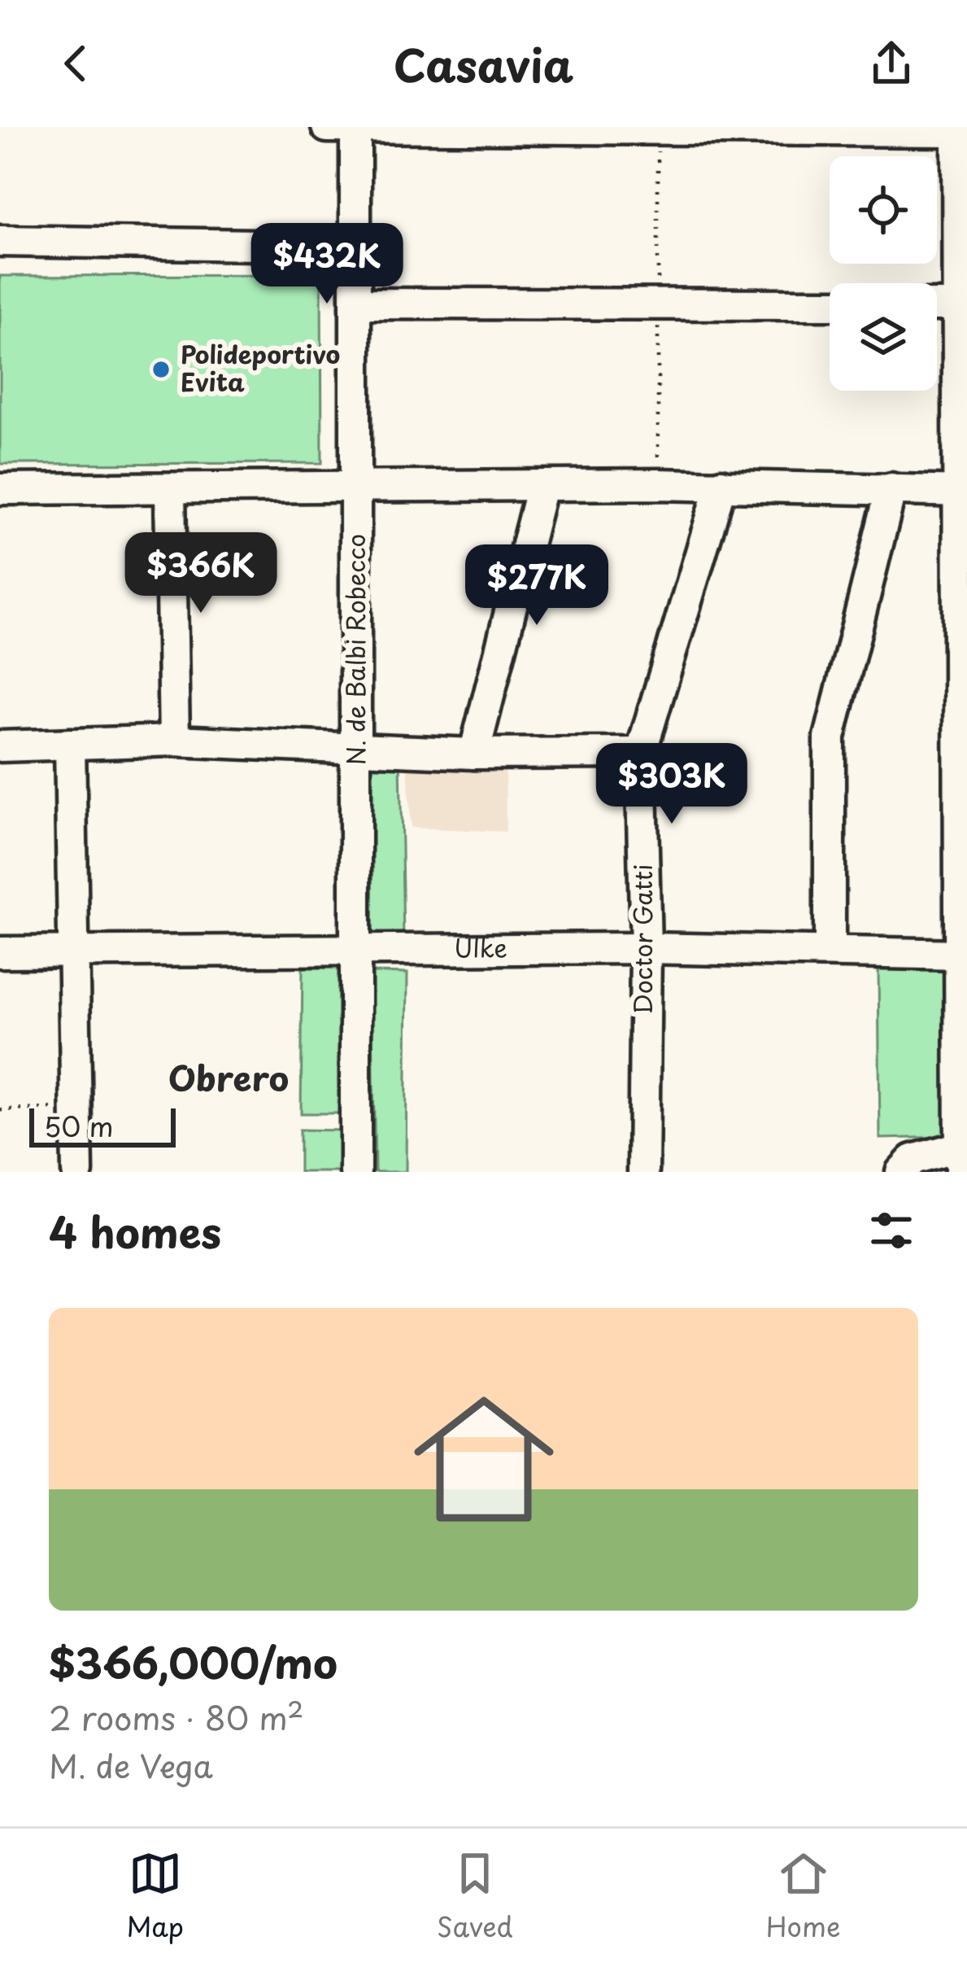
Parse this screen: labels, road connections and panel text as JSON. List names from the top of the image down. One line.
{"streets":{"street":["N. de Balbi Robecco","Doctor Gatti","Ulke"]},"crossings":[["N. de Balbi Robecco","Ulke"],["Doctor Gatti","Ulke"]],"districts":["Obrero"],"places":["Polideportivo Evita"],"scale_bar":"50 m","page":{"header":"Casavia","price":["$432K","$366K","$277K","$303K"],"scale":"50 m","heading":"4 homes","list":[{"name":"$366,000/mo","note":"2 rooms · 80 m² · M. de Vega"}],"tabs":["Map","Saved","Home"]}}
